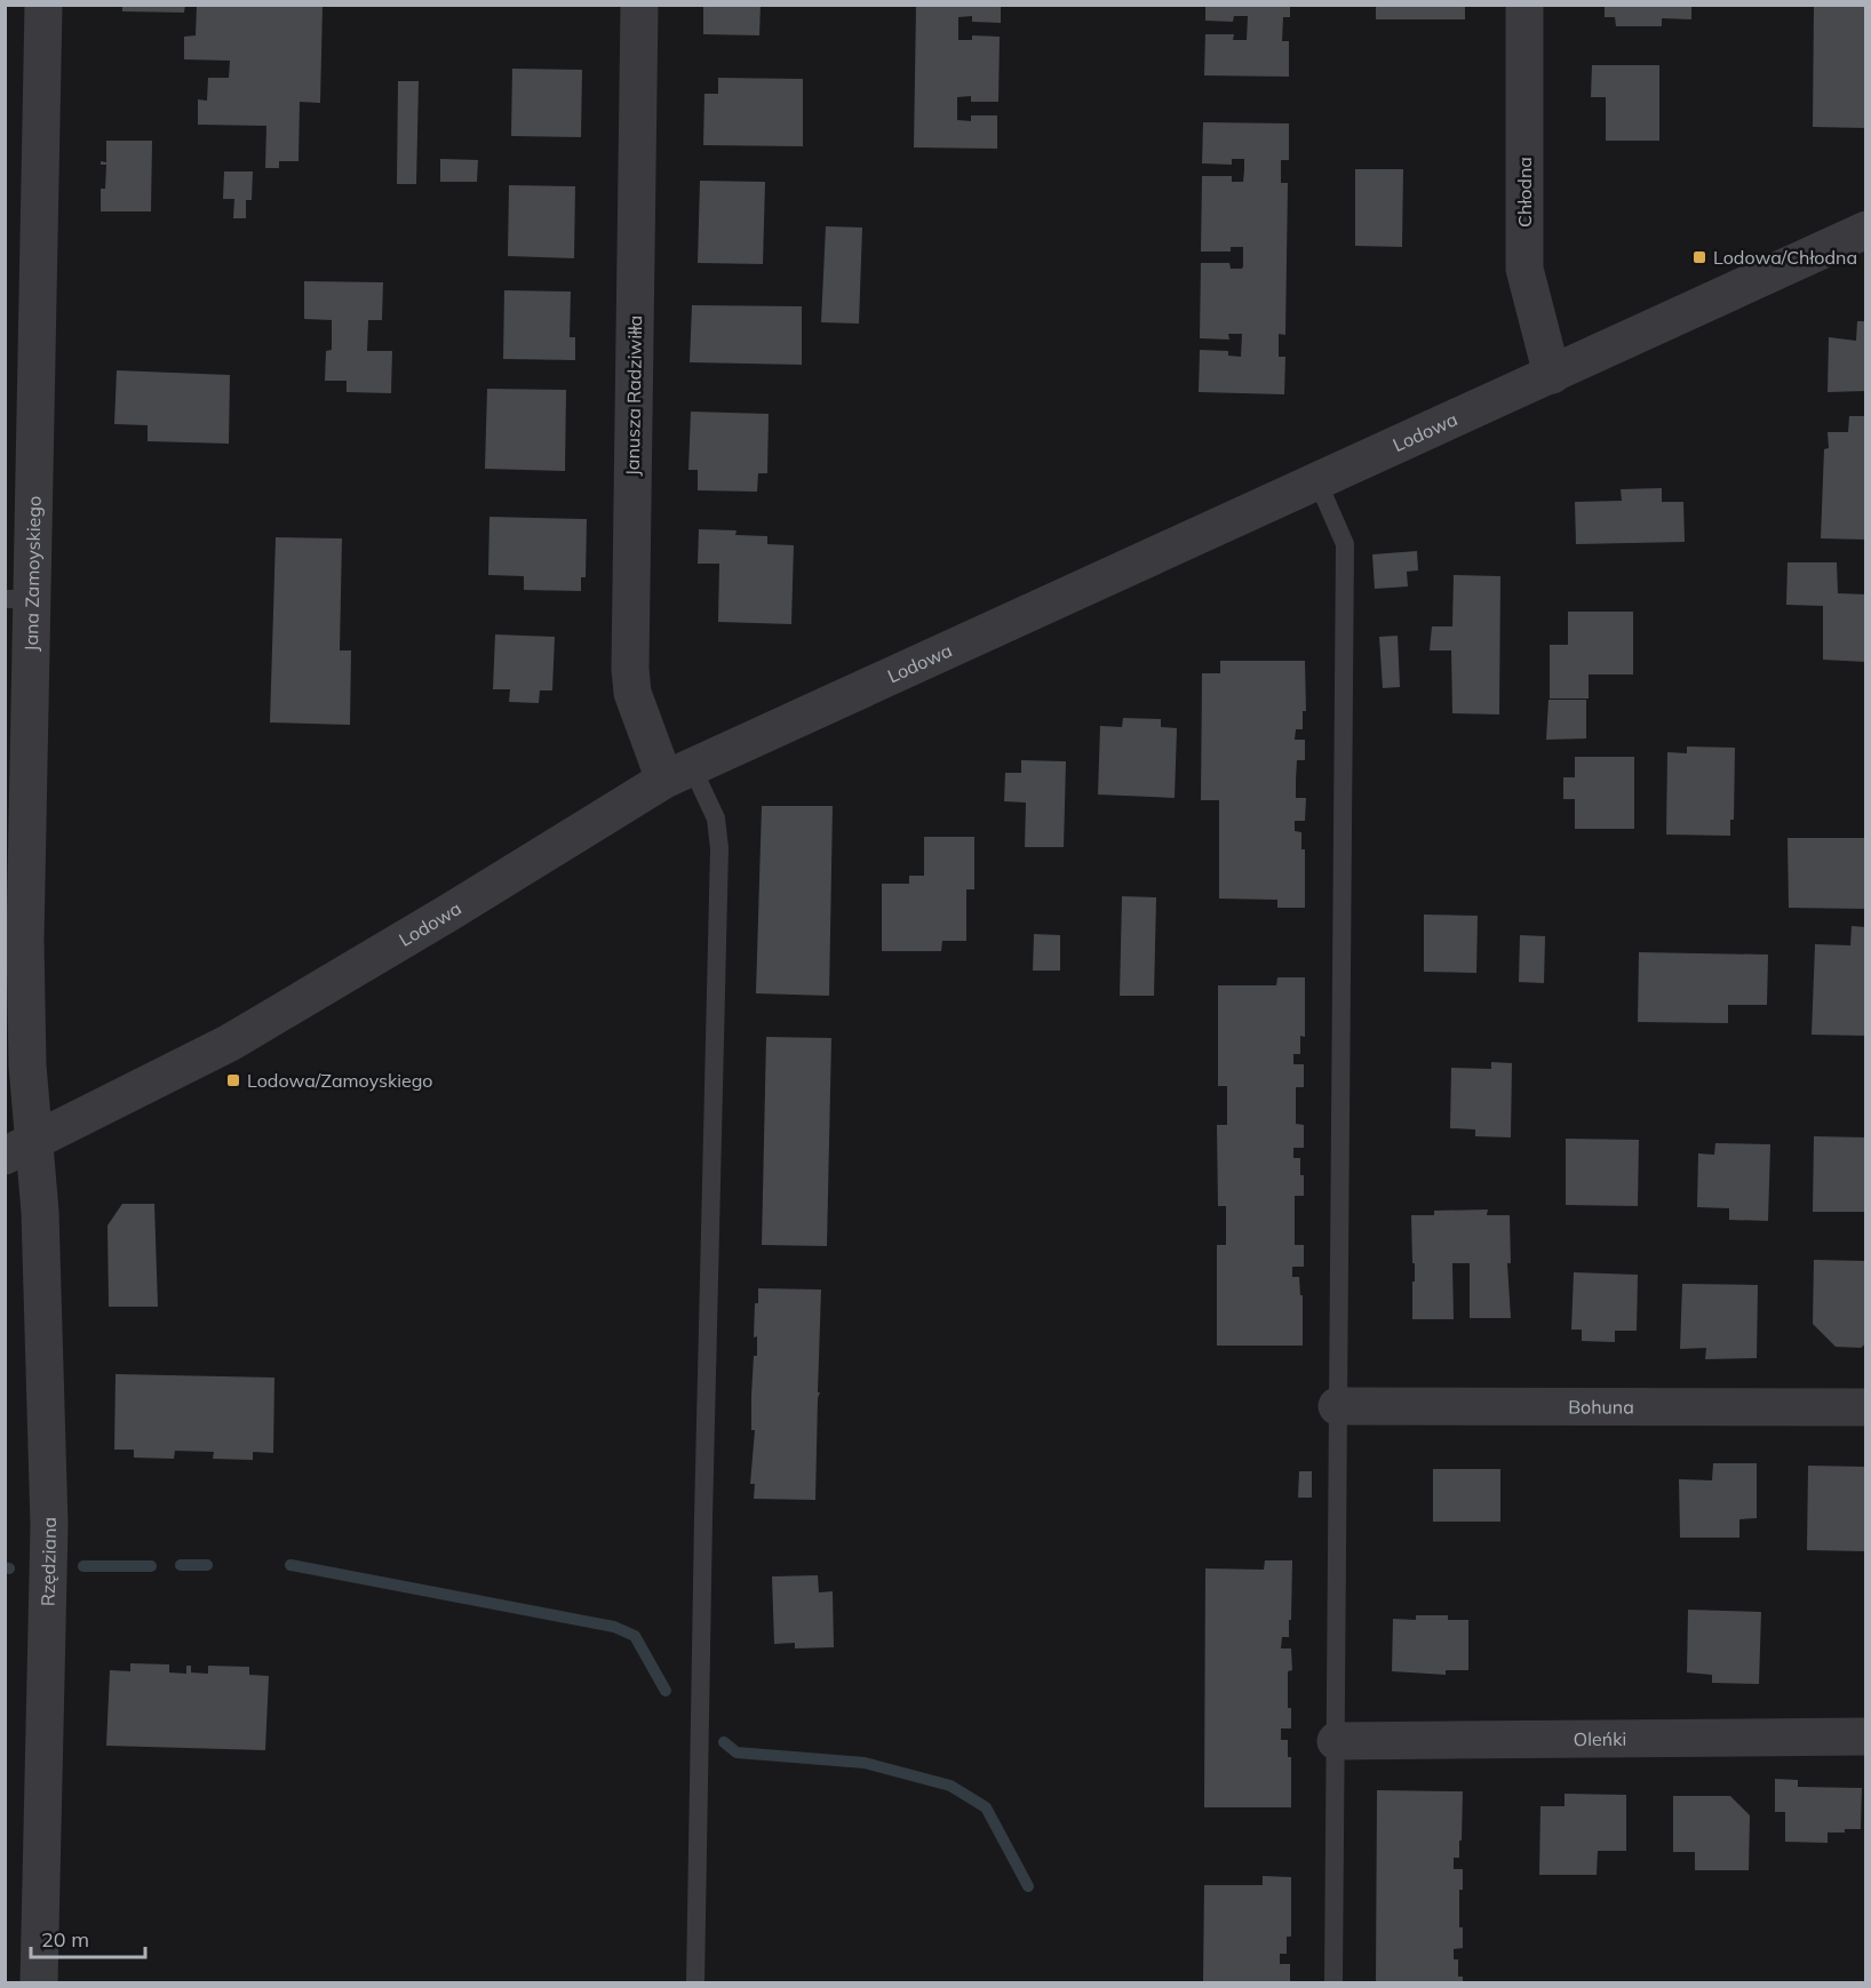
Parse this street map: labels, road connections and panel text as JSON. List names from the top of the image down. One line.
{"streets":{"street":["Chłodna","Janusza Radziwiłła","Lodowa","Jana Zamoyskiego","Bohuna","Rzędziana","Oleńki"]},"crossings":[["Chłodna","Lodowa"],["Janusza Radziwiłła","Lodowa"],["Lodowa","Jana Zamoyskiego"],["Lodowa","Rzędziana"],["Jana Zamoyskiego","Rzędziana"]],"places":{"transit":["Lodowa/Chłodna","Lodowa/Zamoyskiego"]},"scale_bar":"20 m"}
